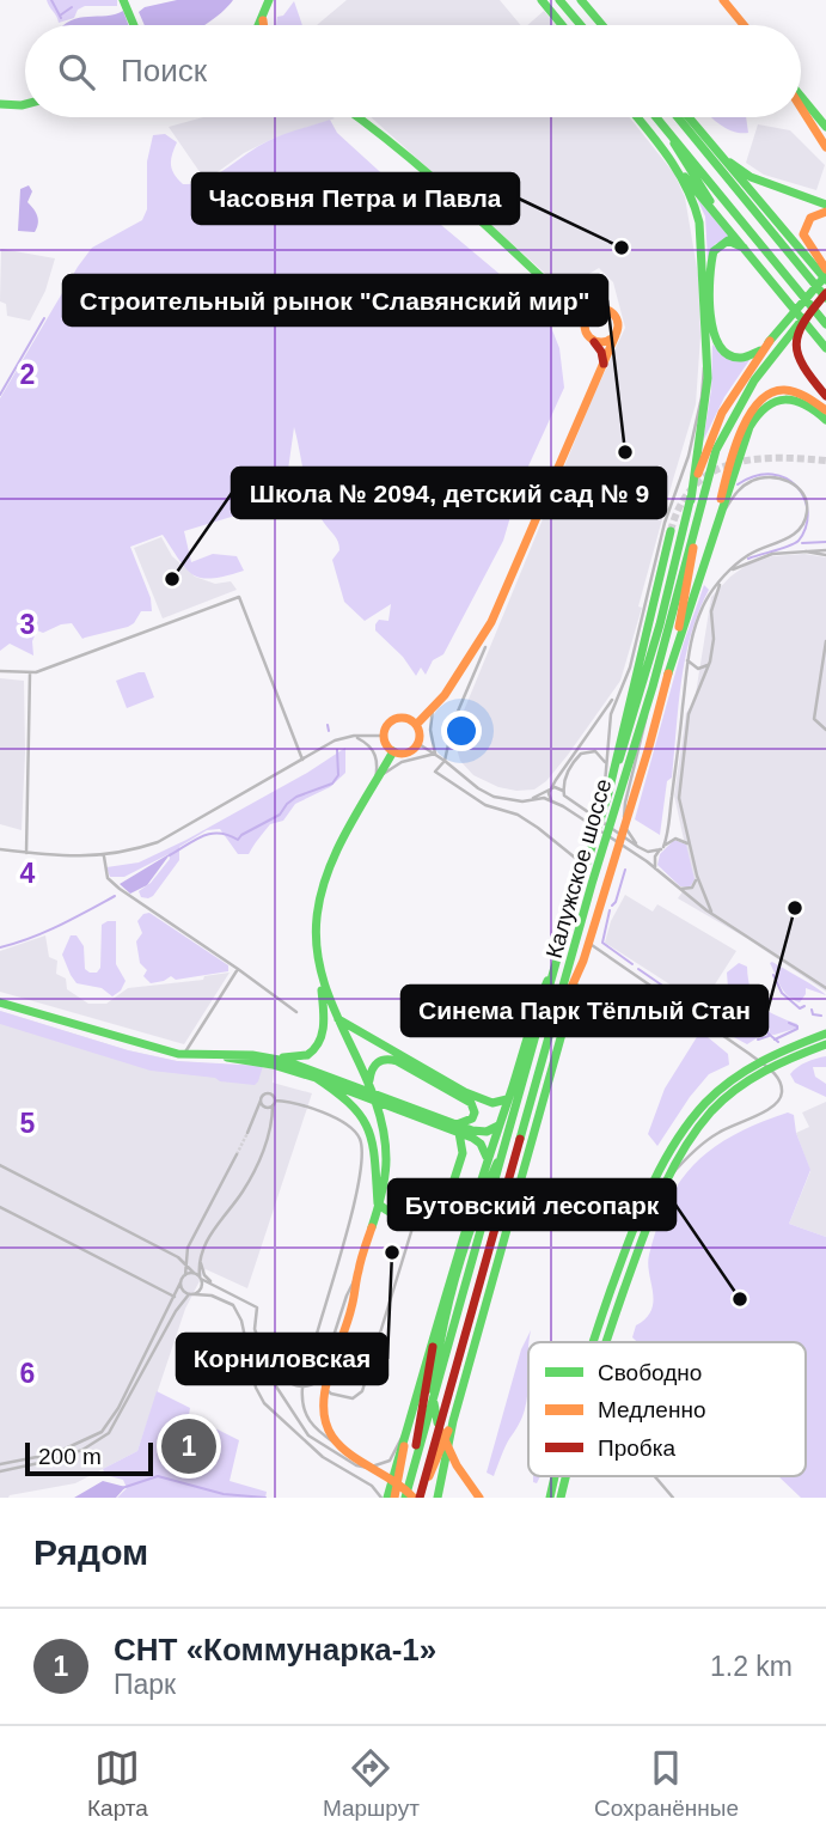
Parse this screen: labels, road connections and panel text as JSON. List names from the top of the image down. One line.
{"streets":{"main road":["Калужское шоссе"]},"places":["Часовня Петра и Павла","Строительный рынок \"Славянский мир\"","Школа № 2094, детский сад № 9","Синема Парк Тёплый Стан","Корниловская","Бутовский лесопарк"],"legend":["Свободно","Медленно","Пробка"],"scale_bar":"200 m","page":{"search":"Поиск","pins":"1","scale":"200 m","heading":"Рядом","list":[{"mark":"1","name":"СНТ «Коммунарка-1»","note":"Парк","value":"1.2 km"}],"nav":["Карта","Маршрут","Сохранённые"]},"grid":{"rows":["2","3","4","5","6"]}}
